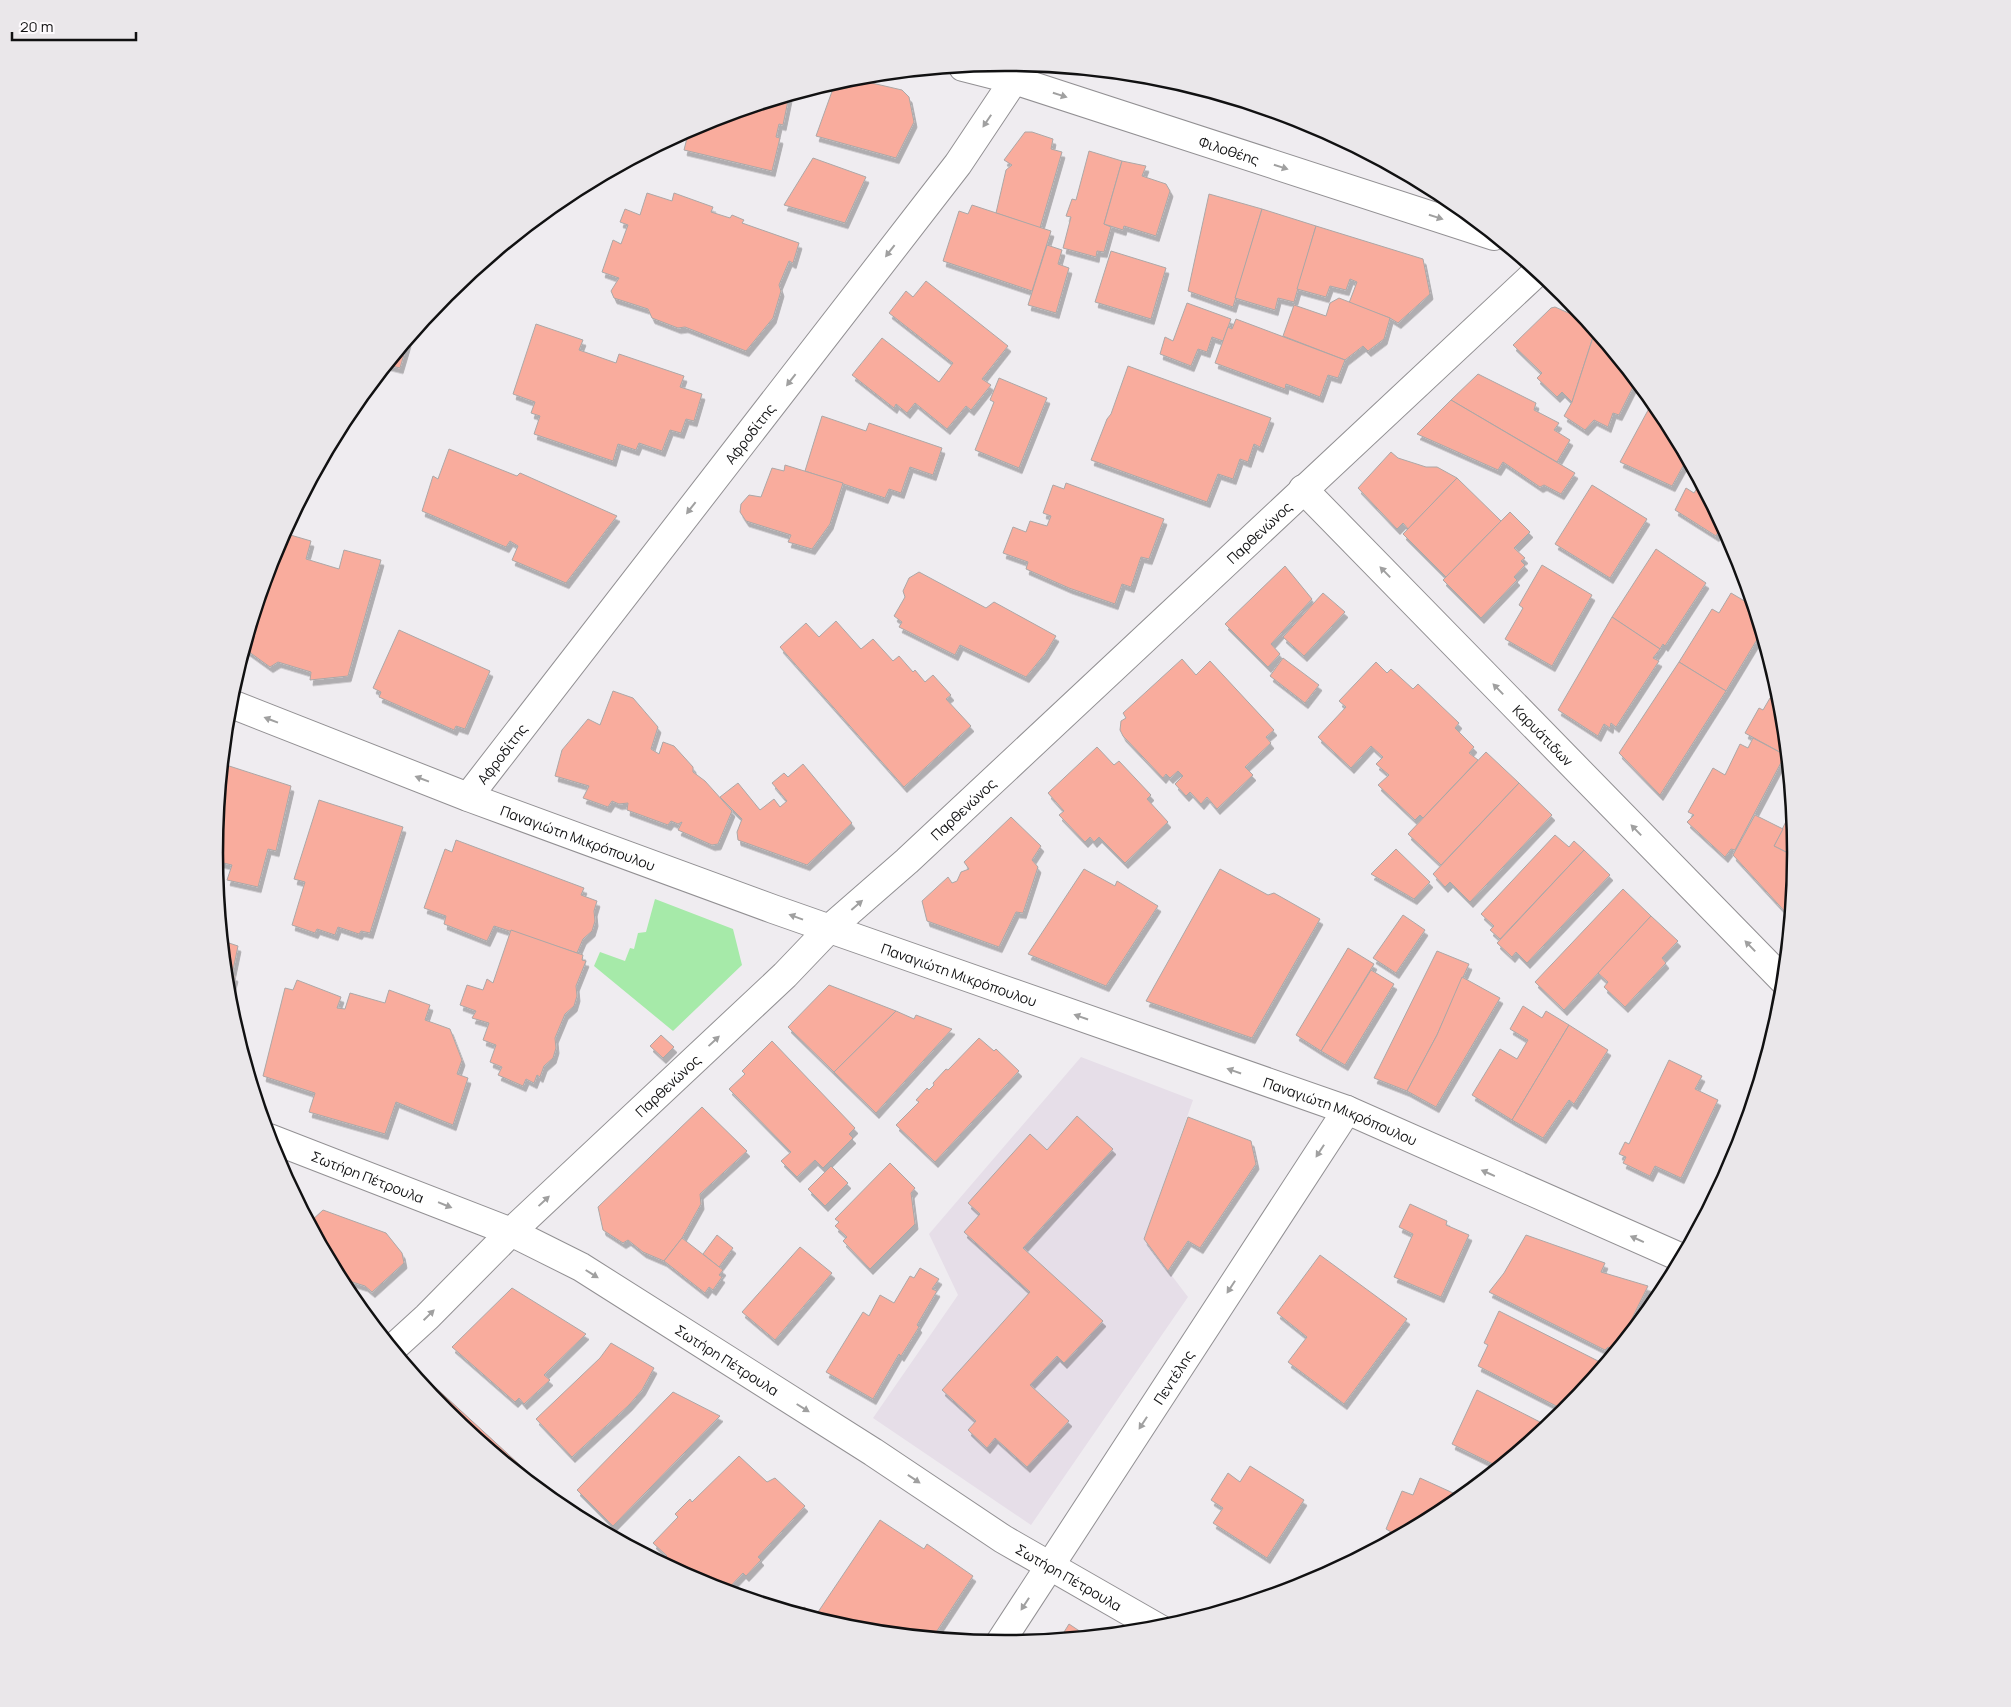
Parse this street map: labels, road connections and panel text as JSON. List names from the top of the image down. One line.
{"streets":{"street":["Φιλοθέης","Αφροδίτης","Παρθενώνος","Καρυάτιδων","Παναγιώτη Μικρόπουλου","Σωτήρη Πέτρουλα","Πεντέλης"]},"crossings":[["Φιλοθέης","Αφροδίτης"],["Αφροδίτης","Παναγιώτη Μικρόπουλου"],["Παρθενώνος","Καρυάτιδων"],["Παρθενώνος","Παναγιώτη Μικρόπουλου"],["Παρθενώνος","Σωτήρη Πέτρουλα"],["Παναγιώτη Μικρόπουλου","Πεντέλης"],["Σωτήρη Πέτρουλα","Πεντέλης"]],"one_way":["Φιλοθέης","Αφροδίτης","Παρθενώνος","Καρυάτιδων","Παναγιώτη Μικρόπουλου","Σωτήρη Πέτρουλα","Πεντέλης"],"scale_bar":"20 m"}
